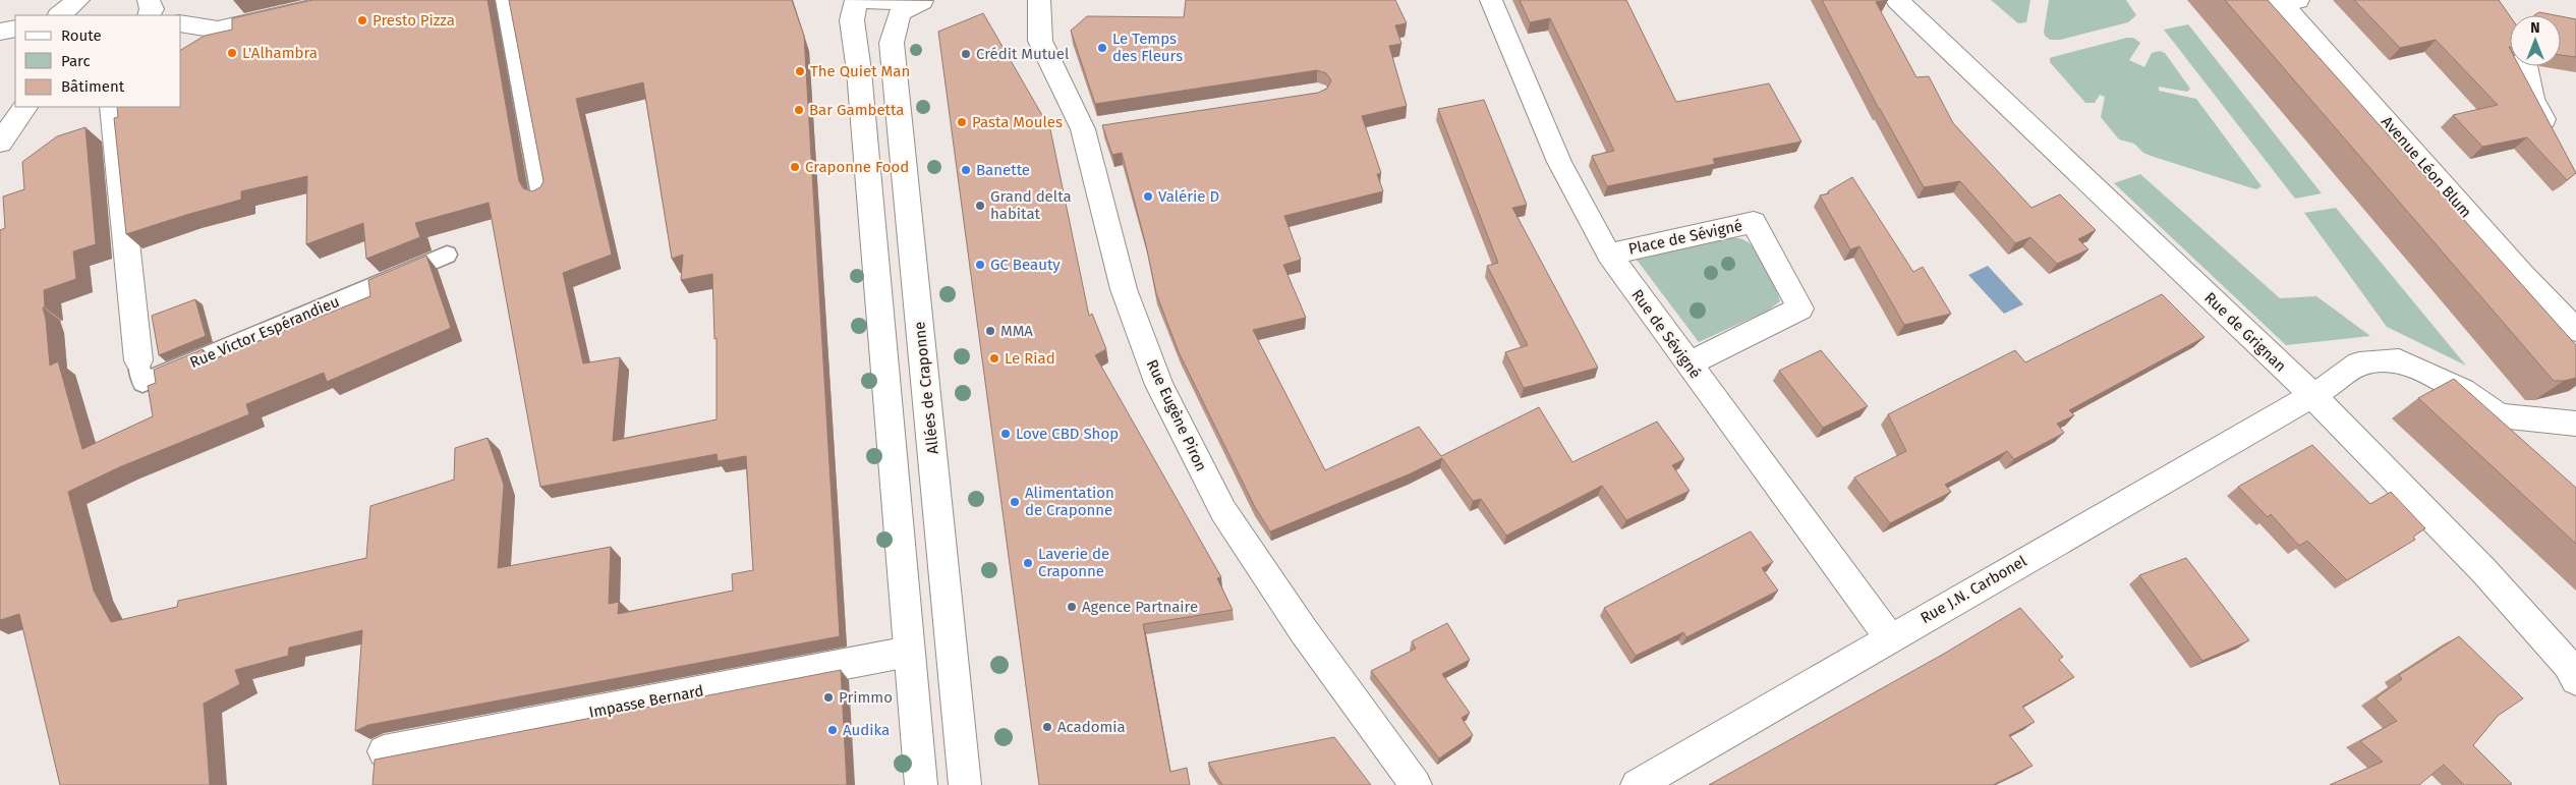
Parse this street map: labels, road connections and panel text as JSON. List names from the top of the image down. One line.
{"streets":{"street":["Avenue Léon Blum","Place de Sévigné","Rue Victor Espérandieu","Rue de Grignan","Rue de Sévigné","Allées de Craponne","Rue Eugène Piron","Rue J.N. Carbonel","Impasse Bernard"]},"crossings":[["Place de Sévigné","Rue de Sévigné"],["Rue de Grignan","Rue J.N. Carbonel"],["Rue de Sévigné","Rue J.N. Carbonel"]],"places":["Presto Pizza","Le Temps des Fleurs","L'Alhambra","Crédit Mutuel","The Quiet Man","Bar Gambetta","Pasta Moules","Craponne Food","Banette","Valérie D","Grand delta habitat","GC Beauty","MMA","Le Riad","Love CBD Shop","Alimentation de Craponne","Laverie de Craponne","Agence Partnaire","Primmo","Acadomia","Audika"],"legend":["Route","Parc","Bâtiment"],"north":"top"}
